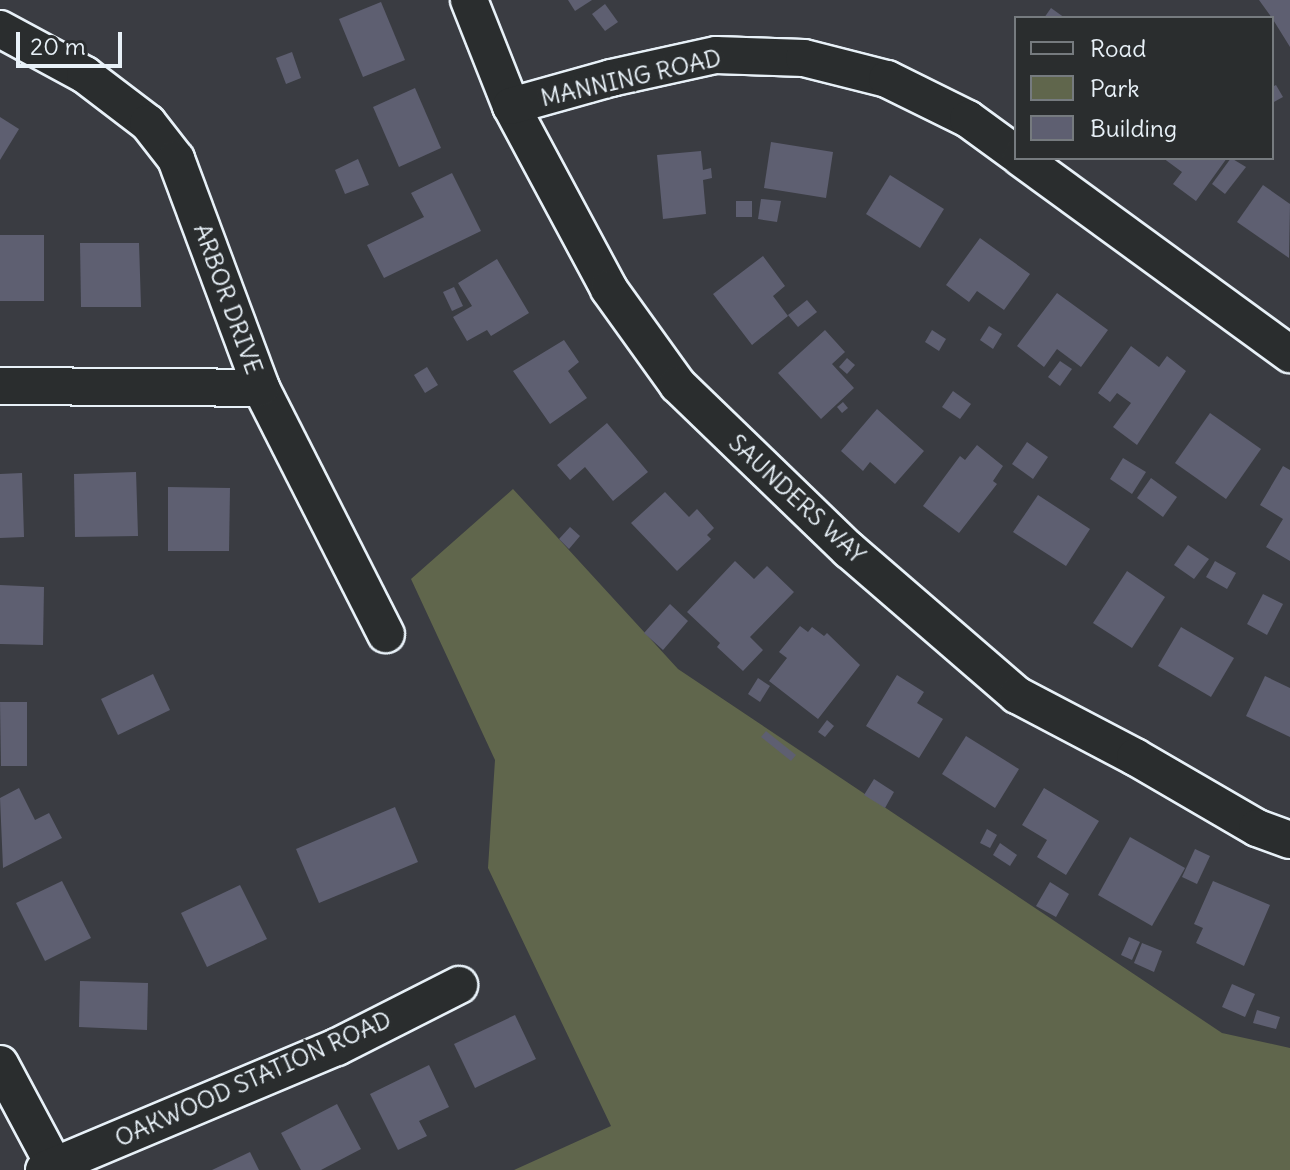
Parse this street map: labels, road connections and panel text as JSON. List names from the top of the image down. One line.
{"streets":{"street":["MANNING ROAD","ARBOR DRIVE","SAUNDERS WAY","OAKWOOD STATION ROAD"]},"crossings":[["MANNING ROAD","SAUNDERS WAY"]],"legend":["Road","Park","Building"],"scale_bar":"20 m"}
